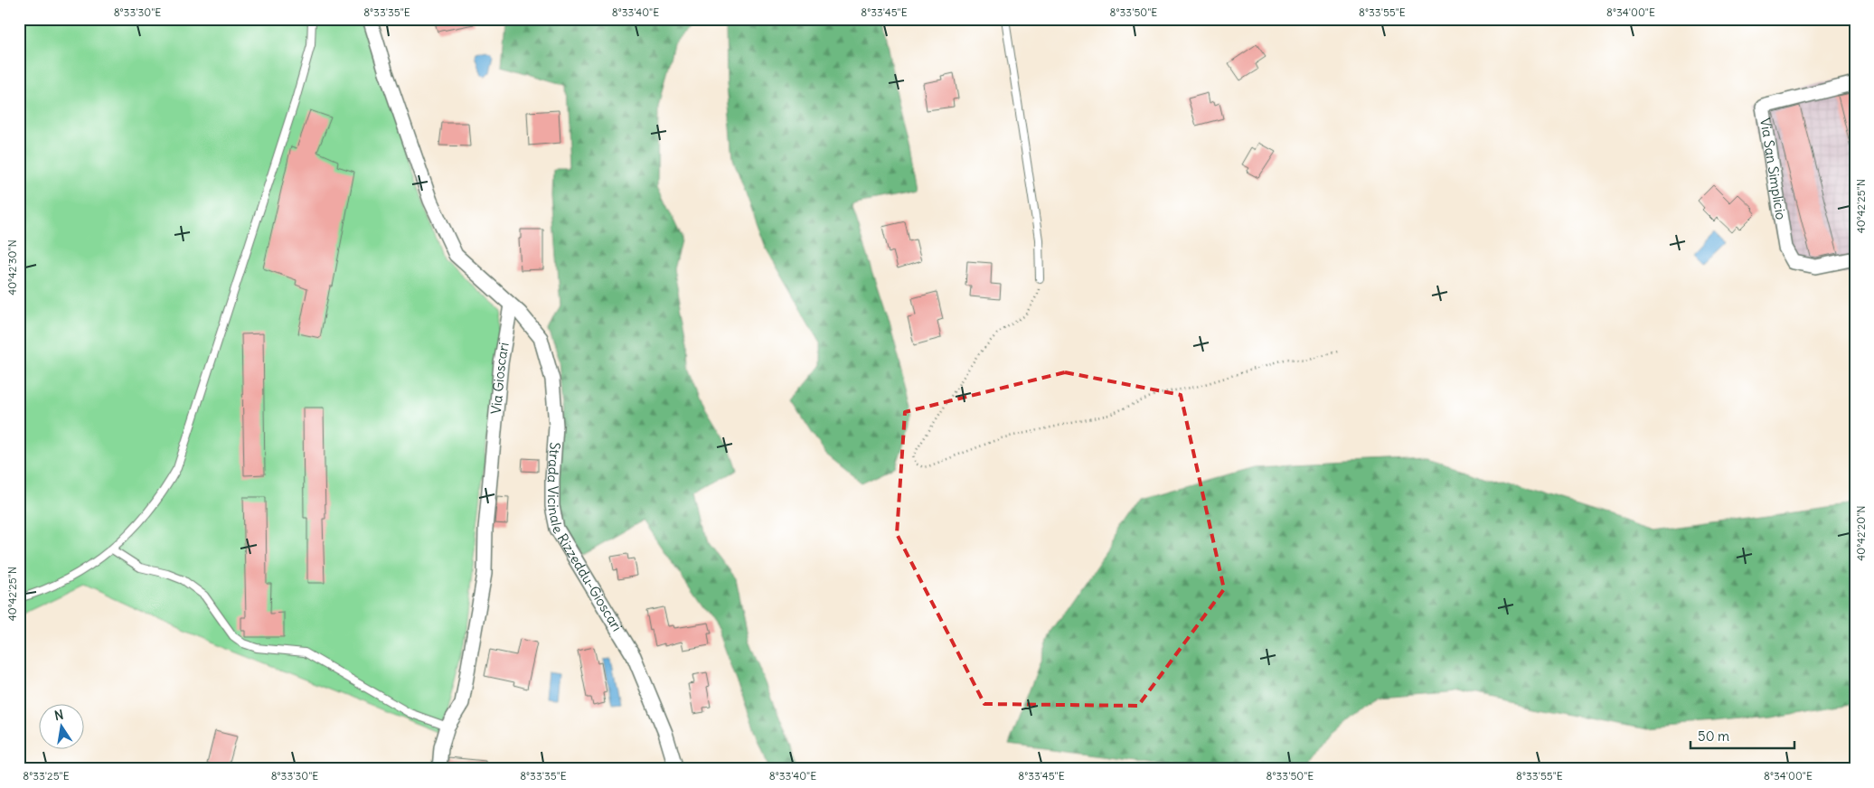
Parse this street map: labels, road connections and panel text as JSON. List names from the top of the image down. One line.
{"streets":{"street":["Via San Simplicio","Via Gioscari","Strada Vicinale Rizzeddu-Gioscari"]},"crossings":[["Via Gioscari","Strada Vicinale Rizzeddu-Gioscari"]],"scale_bar":"50 m","north":"top","coordinates":["8°33'30\"E","8°33'35\"E","8°33'40\"E","8°33'45\"E","8°33'50\"E","8°33'55\"E","8°34'00\"E","40°42'25\"N","40°42'30\"N","40°42'20\"N","8°33'25\"E"]}
